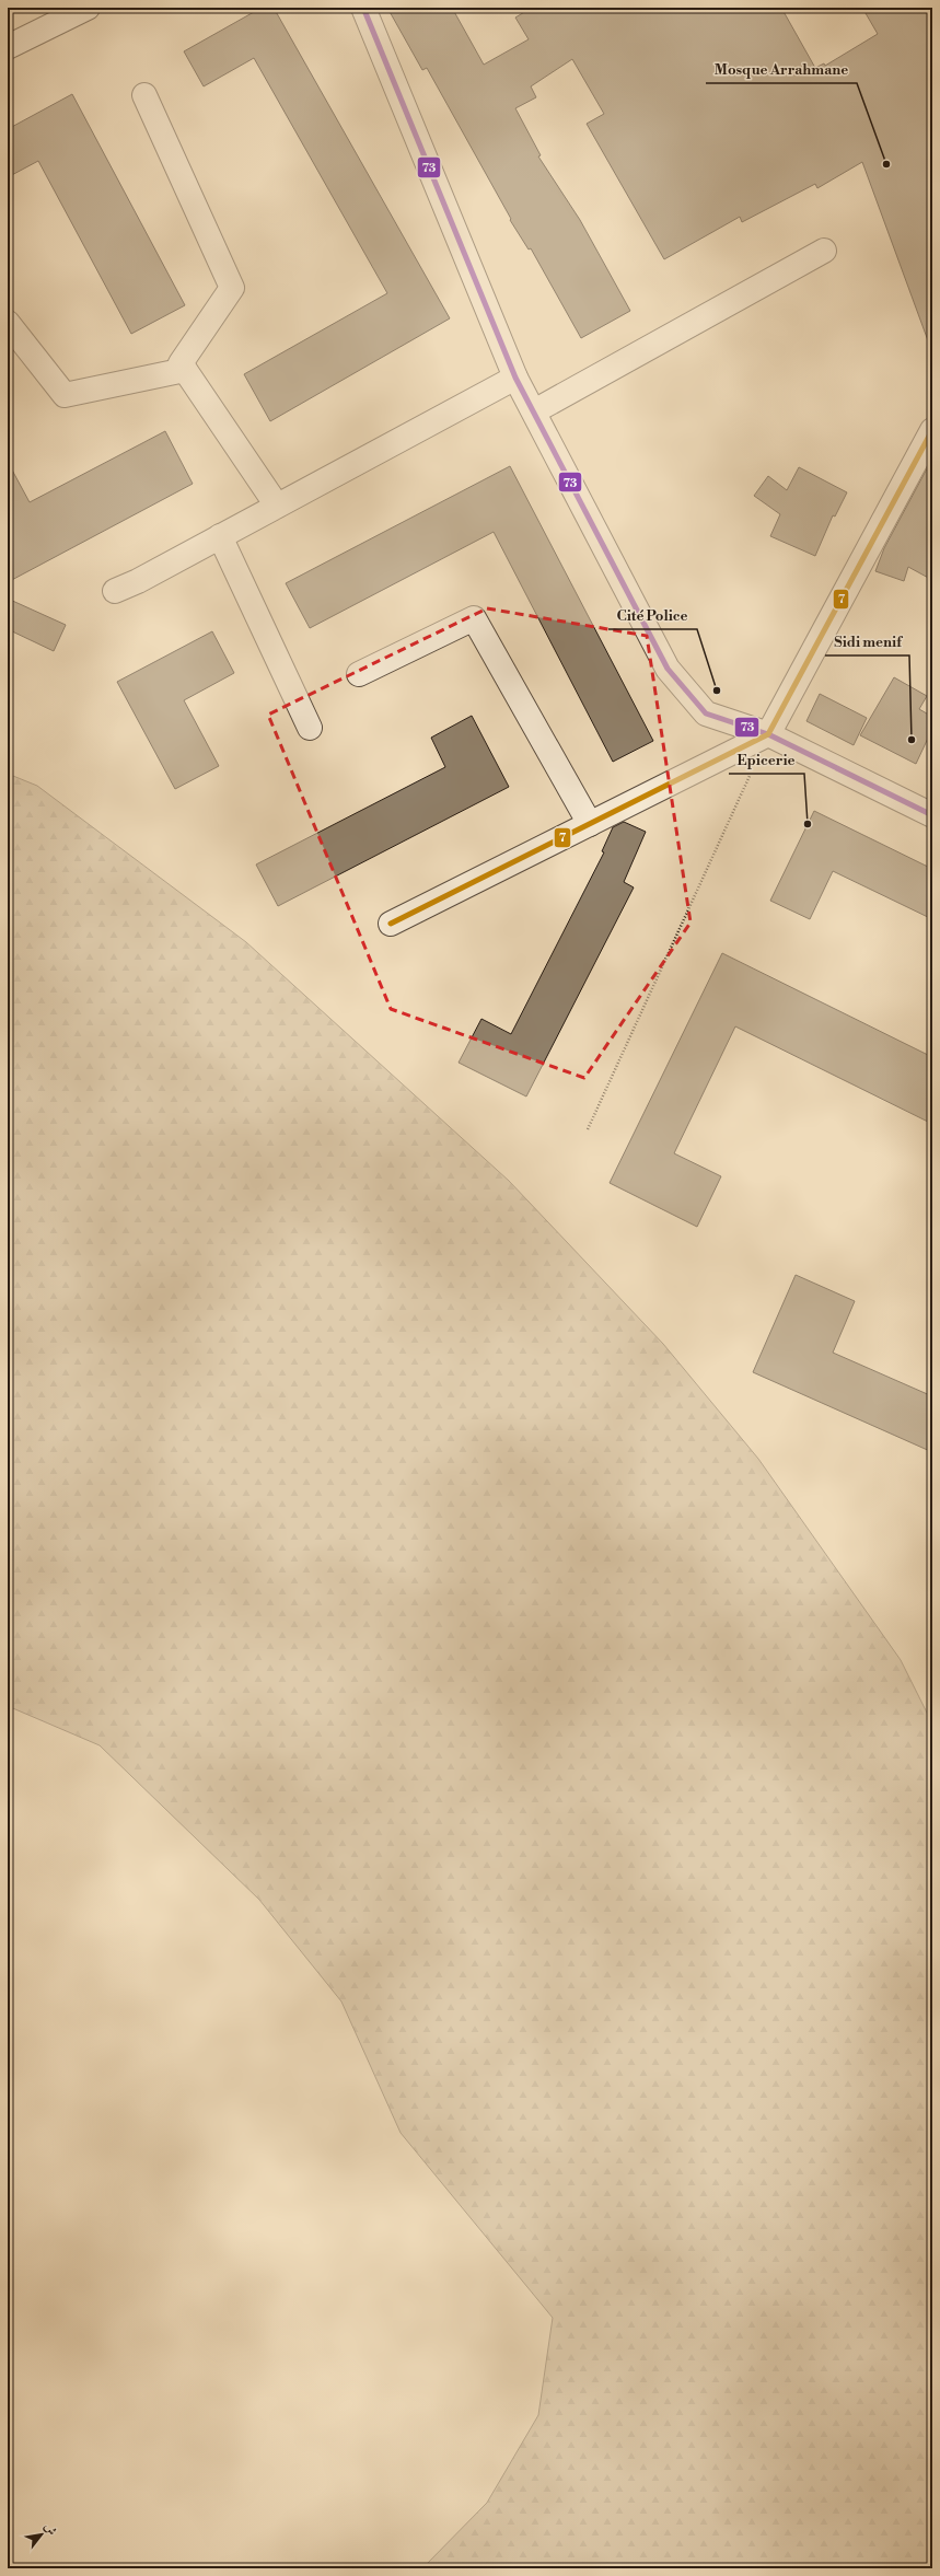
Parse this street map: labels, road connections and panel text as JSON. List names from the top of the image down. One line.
{"places":["Mosque Arrahmane","Cité Police","Sidi menif","Epicerie"],"lines":["transit line 73","transit line 7"],"north":"top right"}
